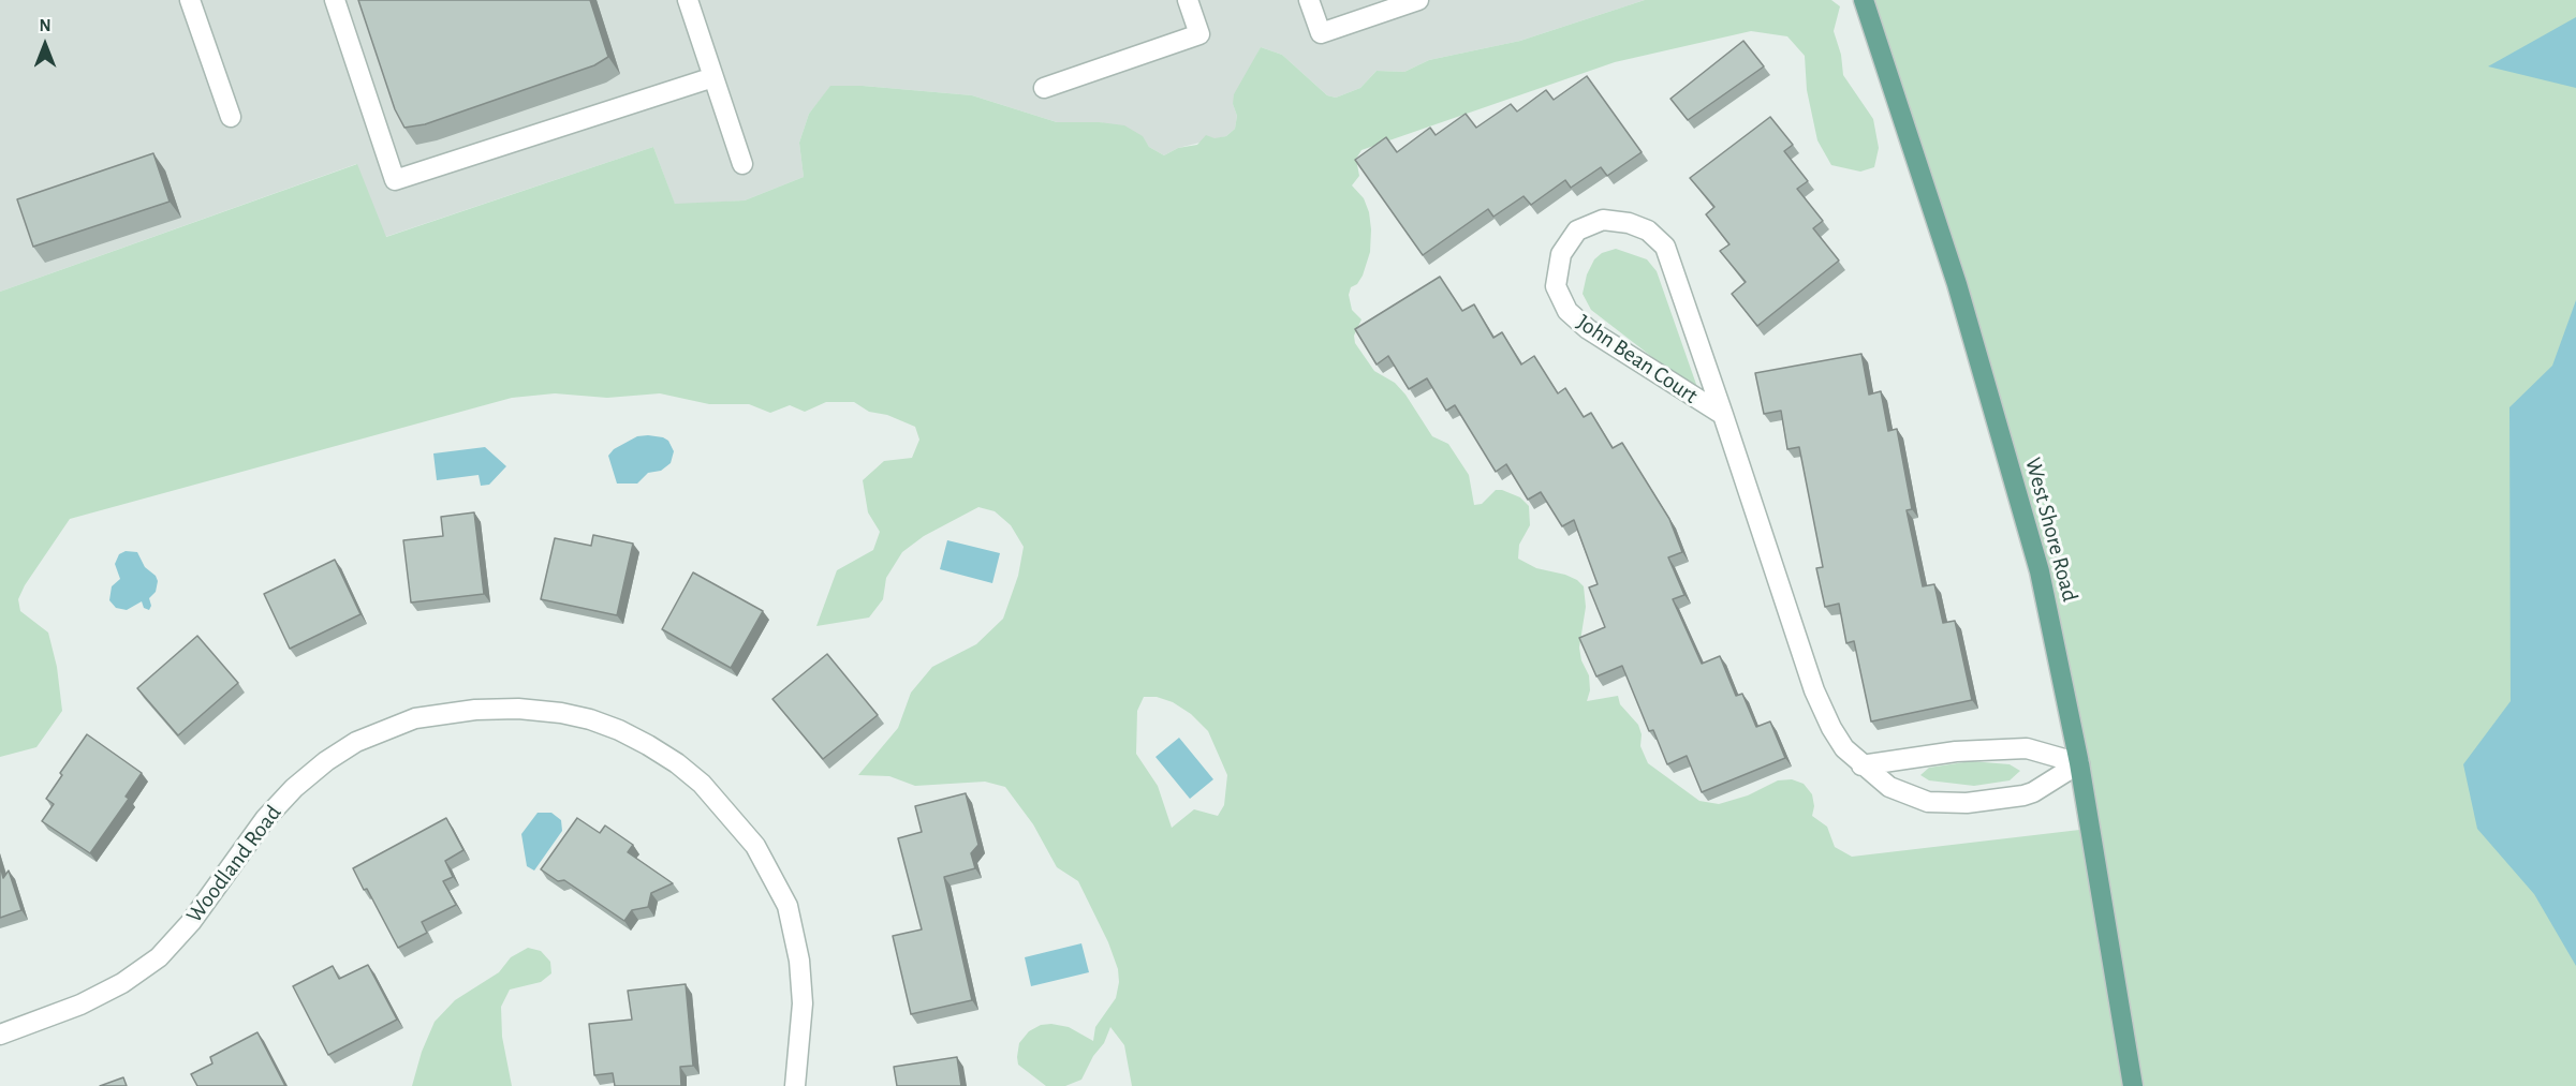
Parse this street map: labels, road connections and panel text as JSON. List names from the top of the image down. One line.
{"streets":{"main road":["West Shore Road"],"street":["John Bean Court","Woodland Road"]},"crossings":[["John Bean Court","West Shore Road"]],"north":"top"}
